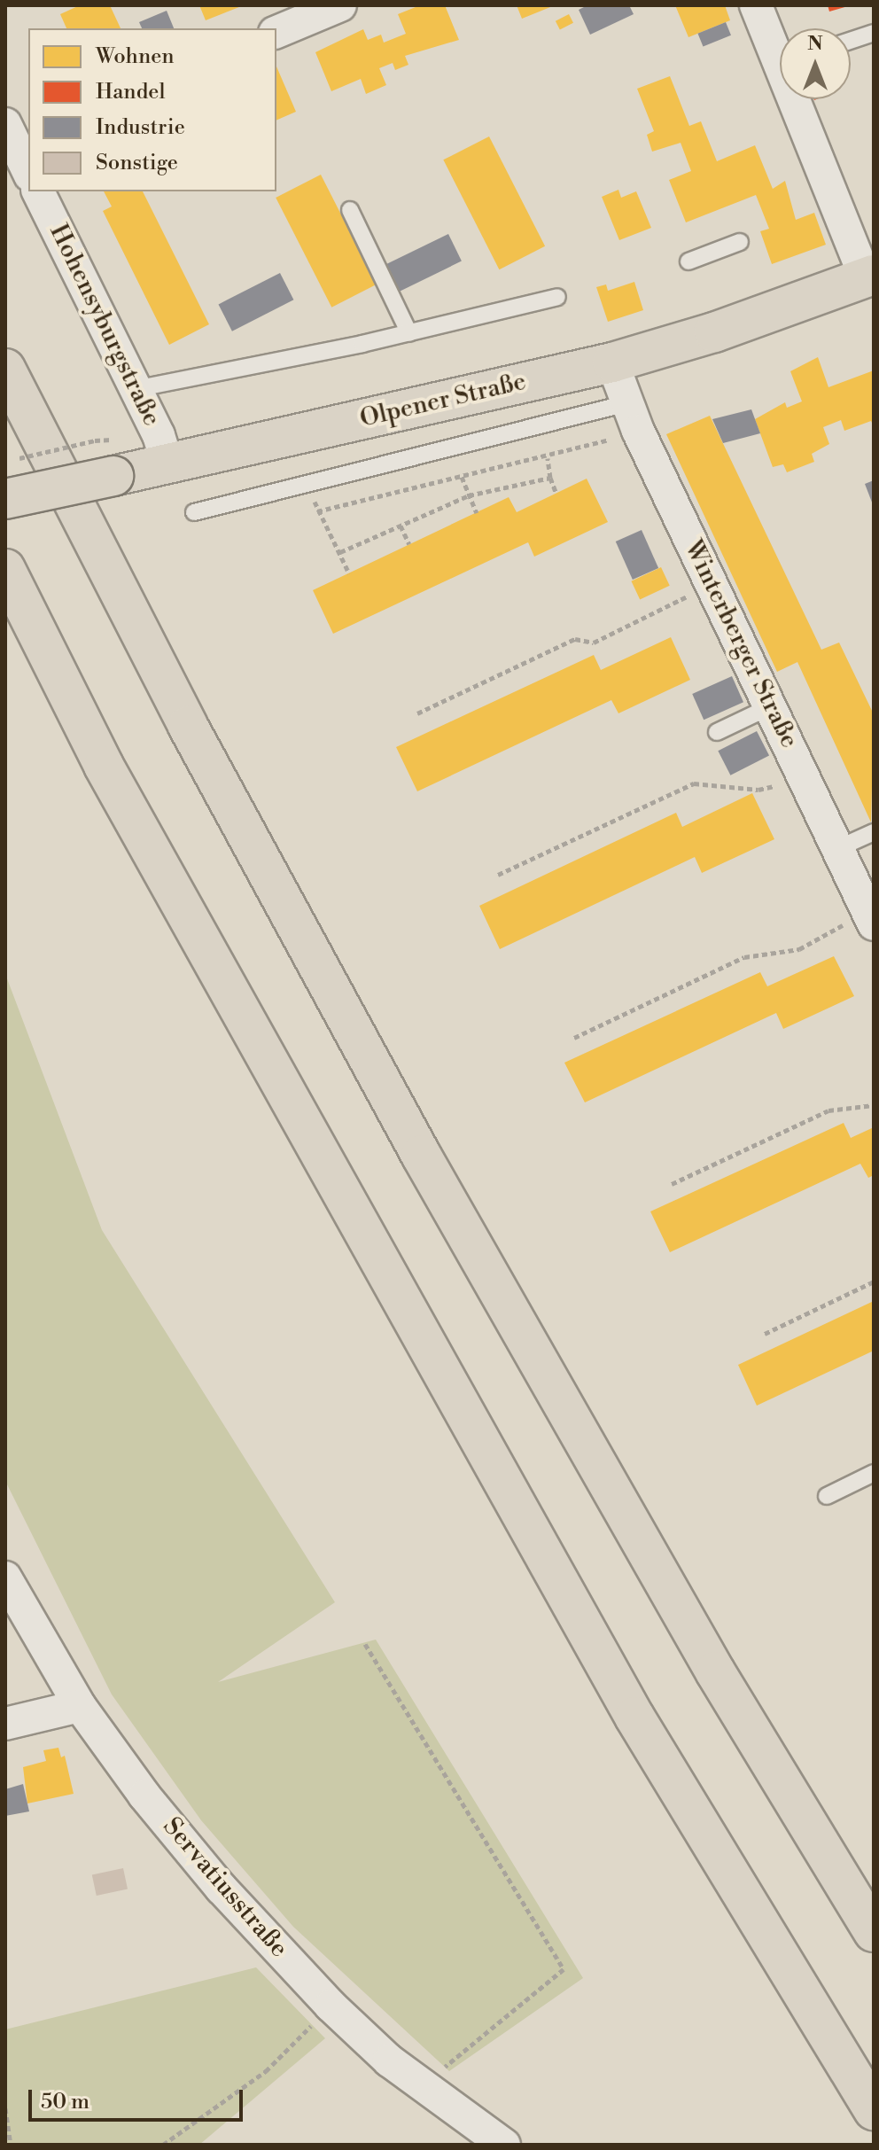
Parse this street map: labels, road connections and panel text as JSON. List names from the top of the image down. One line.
{"streets":{"main road":["Olpener Straße"],"street":["Hohensyburgstraße","Winterberger Straße","Servatiusstraße"]},"crossings":[["Hohensyburgstraße","Olpener Straße"],["Olpener Straße","Winterberger Straße"]],"legend":["Wohnen","Handel","Industrie","Sonstige"],"scale_bar":"50 m","north":"top"}
